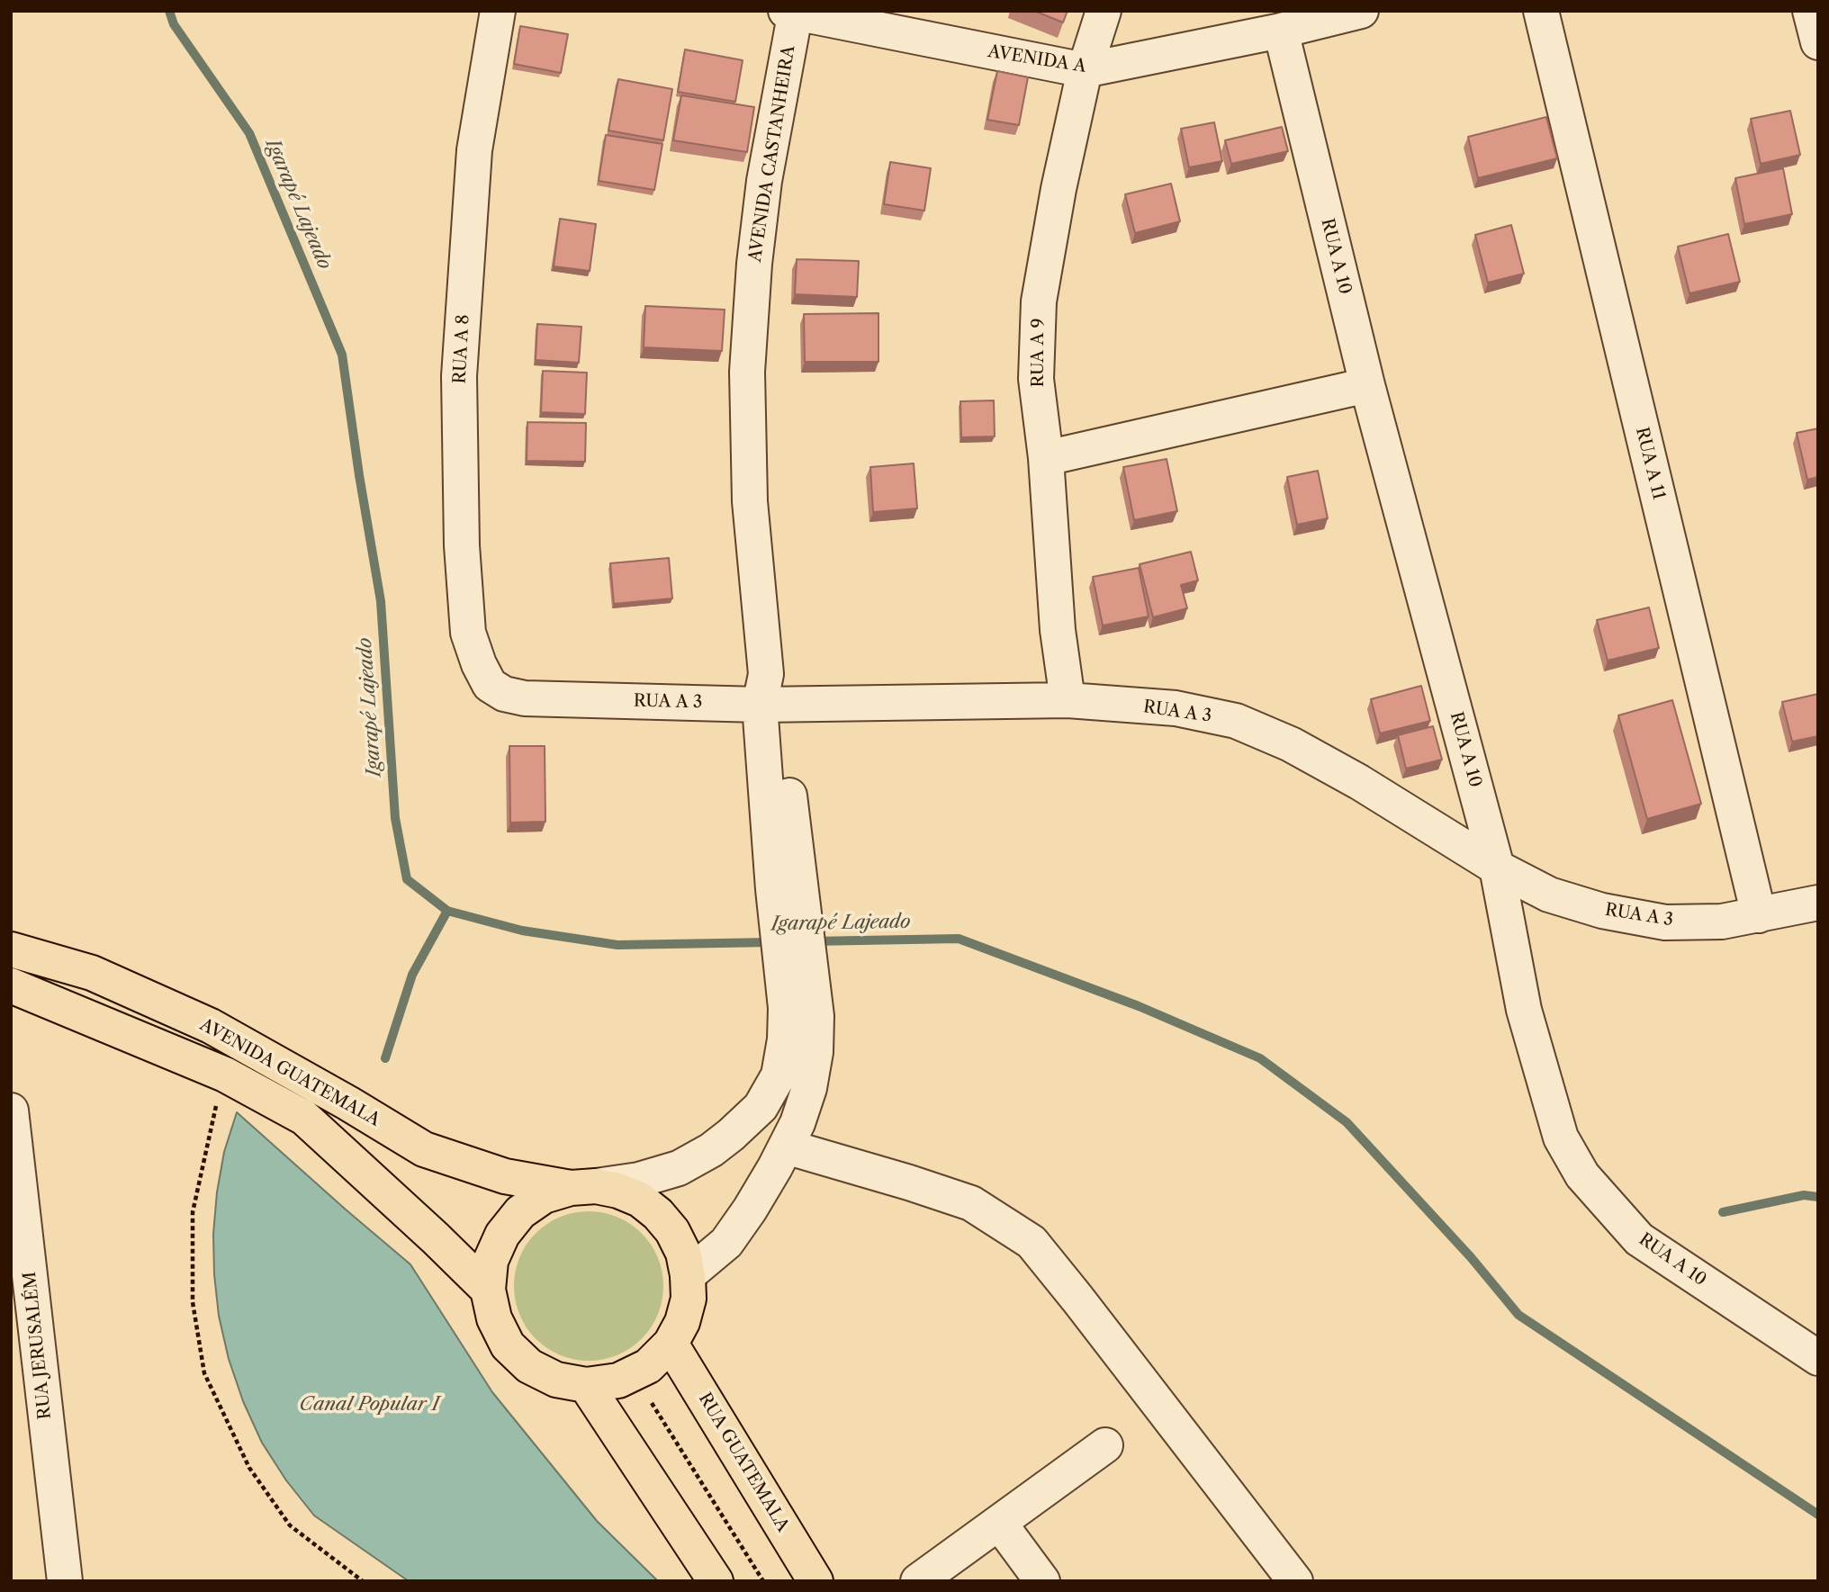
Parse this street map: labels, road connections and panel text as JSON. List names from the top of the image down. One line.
{"streets":{"main road":["AVENIDA GUATEMALA","RUA GUATEMALA"],"street":["AVENIDA A","AVENIDA CASTANHEIRA","RUA A 10","RUA A 8","RUA A 9","RUA A 11","RUA A 3","RUA JERUSALÉM"]},"crossings":[["AVENIDA A","AVENIDA CASTANHEIRA"],["AVENIDA A","RUA A 10"],["AVENIDA A","RUA A 9"],["AVENIDA CASTANHEIRA","RUA A 3"],["AVENIDA CASTANHEIRA","AVENIDA GUATEMALA"],["AVENIDA CASTANHEIRA","RUA GUATEMALA"],["RUA A 10","RUA A 3"],["RUA A 8","RUA A 3"],["RUA A 9","RUA A 3"],["RUA A 11","RUA A 3"],["AVENIDA GUATEMALA","RUA GUATEMALA"]],"water":["Igarapé Lajeado","Canal Popular I"]}
